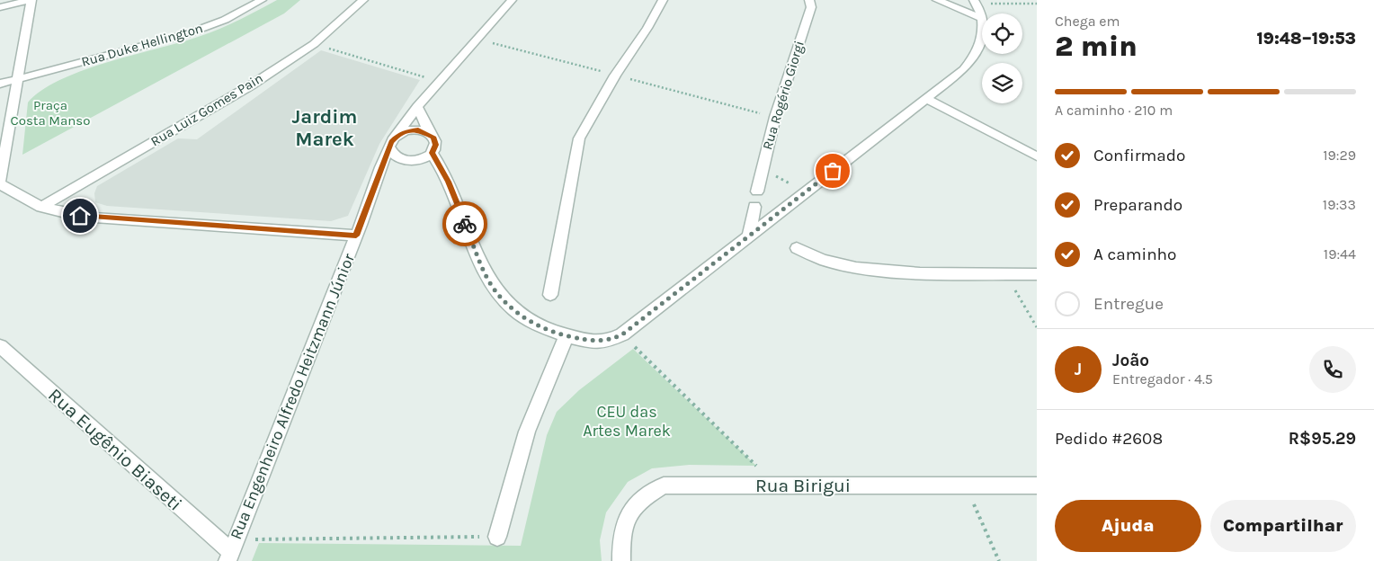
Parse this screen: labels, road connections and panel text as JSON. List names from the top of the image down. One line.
{"streets":{"street":["Rua Duke Hellington","Rua Rogério Giorgi","Rua Luiz Gomes Pain","Rua Engenheiro Alfredo Heitzmann Júnior","Rua Eugênio Biaseti","Rua Birigui"]},"crossings":[["Rua Engenheiro Alfredo Heitzmann Júnior","Rua Eugênio Biaseti"]],"districts":["Jardim Marek"],"parks":["Praça Costa Manso","CEU das Artes Marek"],"page":{"heading":["2 min","Chega em","19:48–19:53"],"panel":["João","Entregador · 4.5","Pedido #2608","R$95.29"],"bar":"A caminho · 210 m","list":[["Confirmado","19:29"],["Preparando","19:33"],["A caminho","19:44"],"Entregue"],"round":"J","buttons":["Ajuda","Compartilhar"]}}
